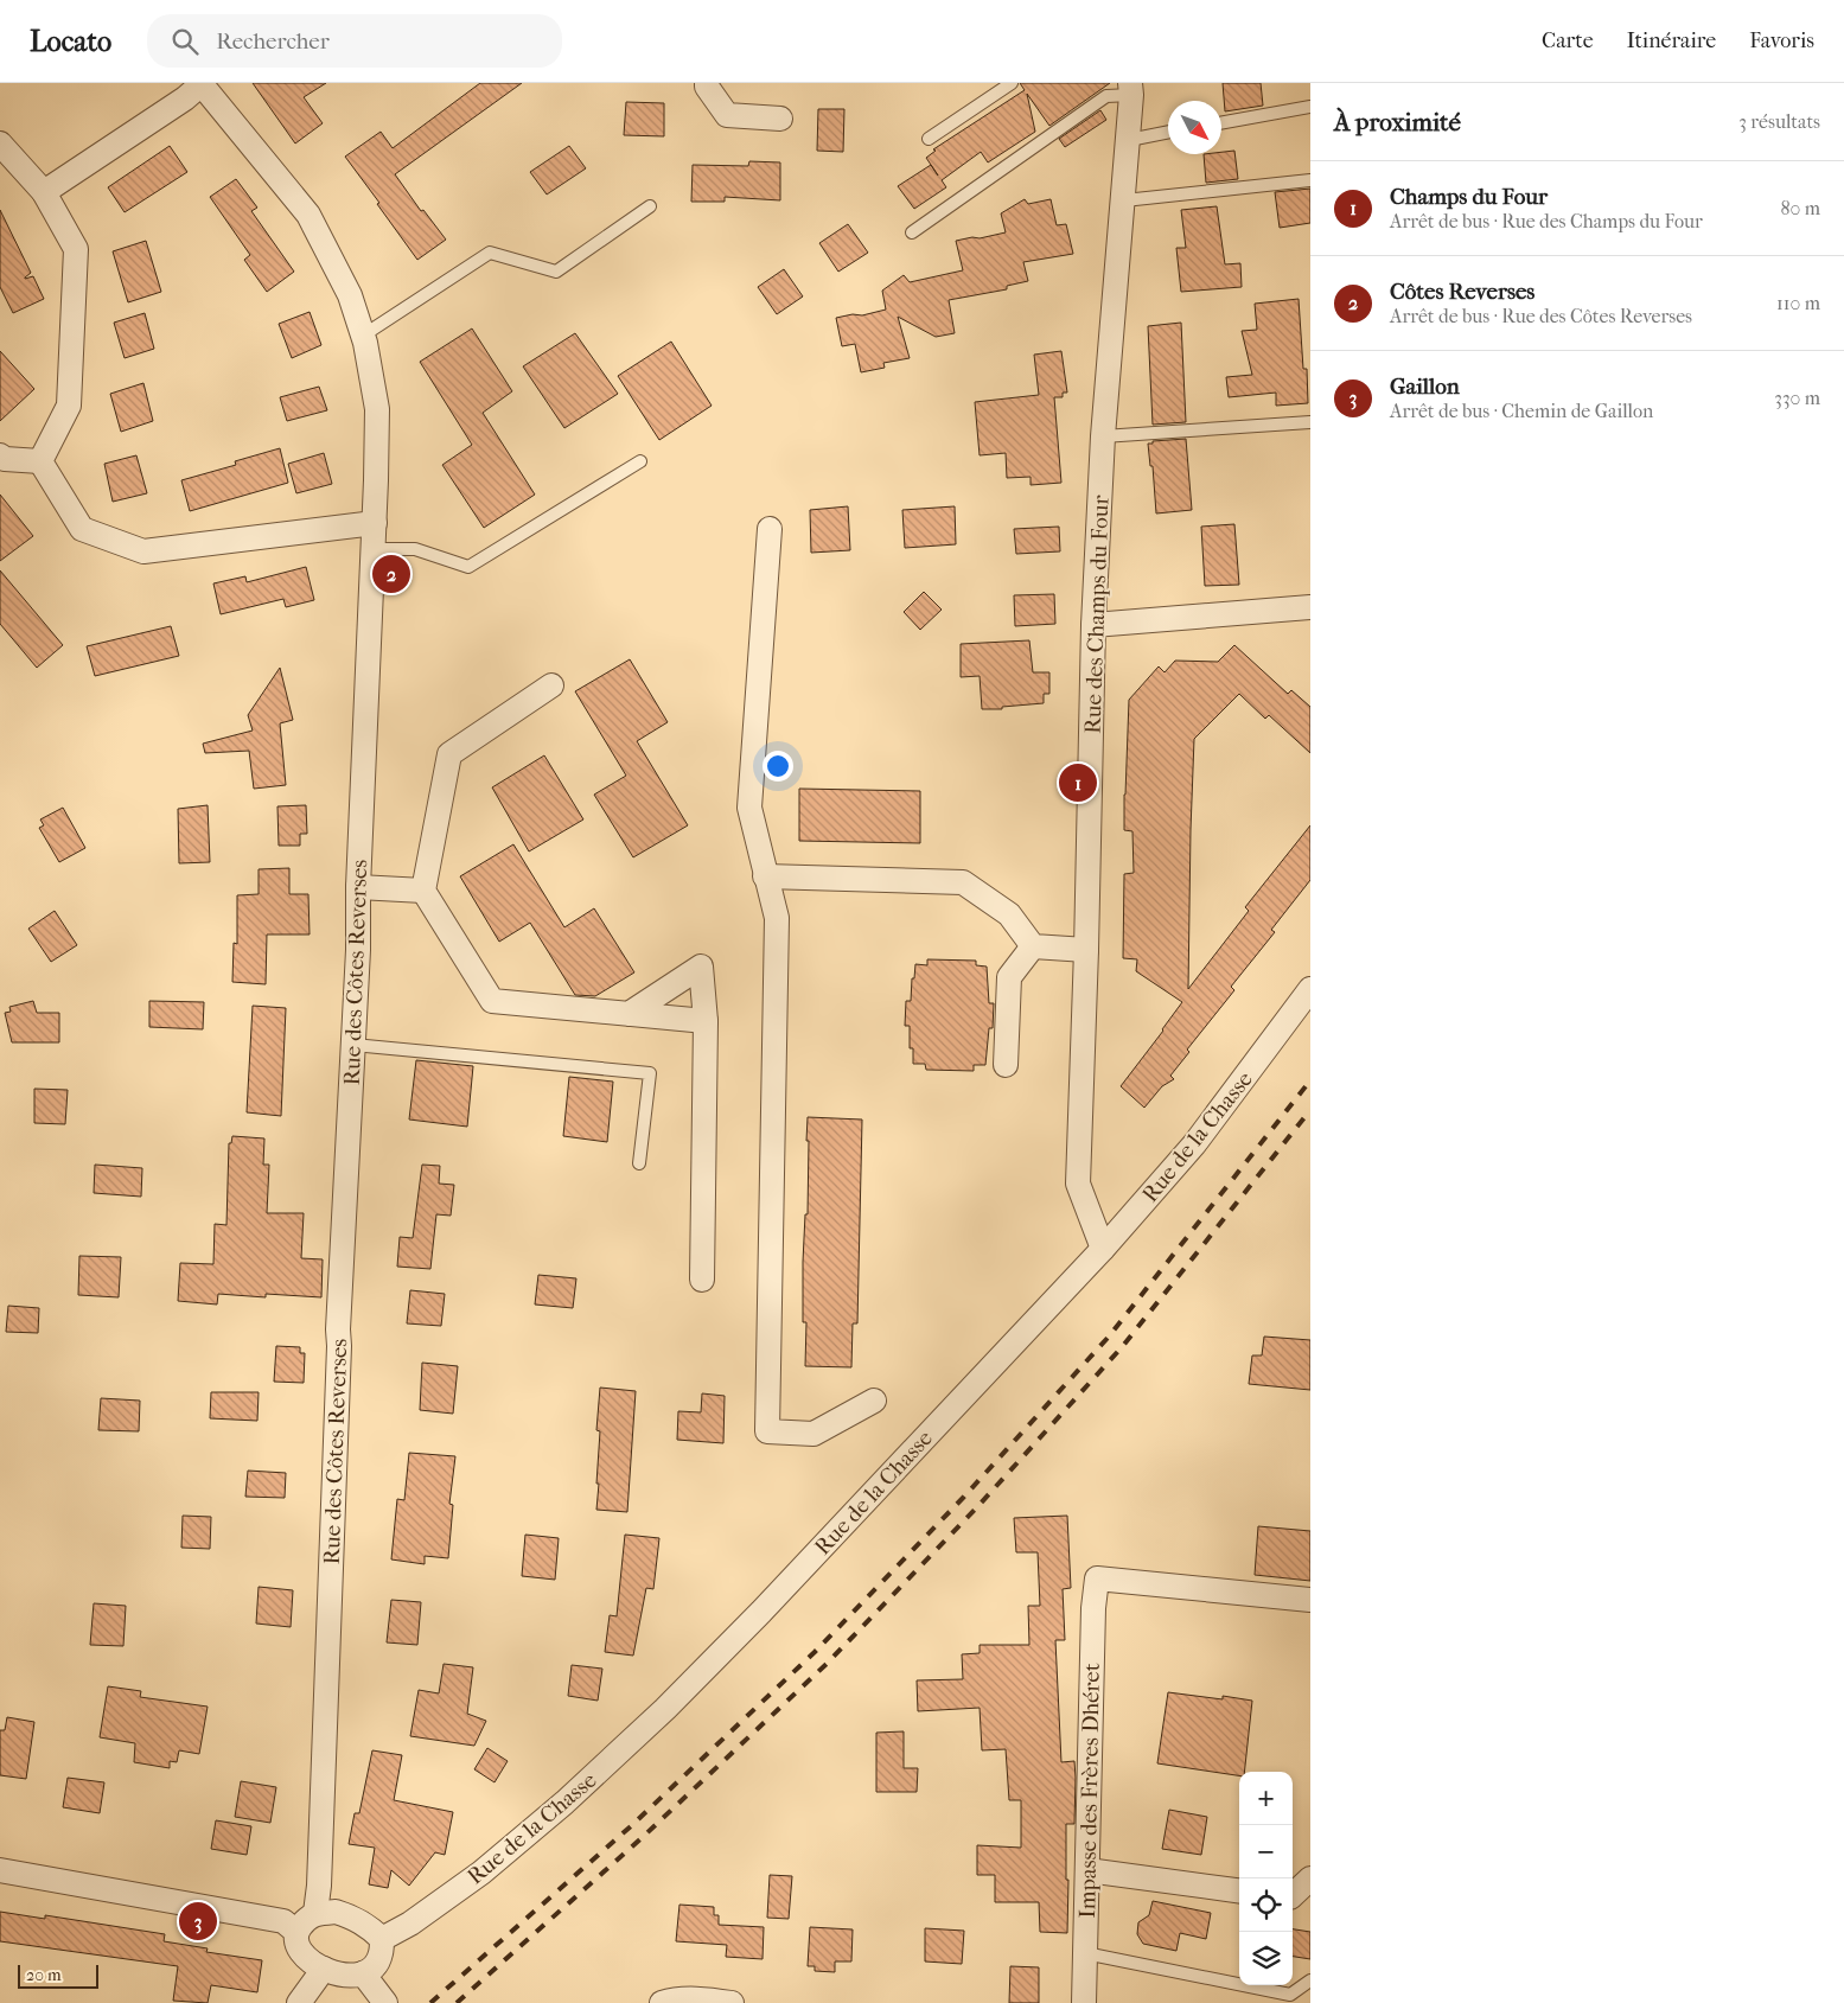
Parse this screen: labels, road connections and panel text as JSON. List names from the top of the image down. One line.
{"streets":{"street":["Rue des Champs du Four","Rue des Côtes Reverses","Rue de la Chasse","Impasse des Frères Dhéret"]},"crossings":[["Rue des Champs du Four","Rue de la Chasse"],["Rue des Côtes Reverses","Rue de la Chasse"]],"scale_bar":"20 m","north":"bottom right","page":{"header":"Locato","search":"Rechercher","nav":["Carte","Itinéraire","Favoris"],"heading":["À proximité","3 résultats"],"list":[{"mark":"1","name":"Champs du Four","note":"Arrêt de bus · Rue des Champs du Four","value":"80 m"},{"mark":"2","name":"Côtes Reverses","note":"Arrêt de bus · Rue des Côtes Reverses","value":"110 m"},{"mark":"3","name":"Gaillon","note":"Arrêt de bus · Chemin de Gaillon","value":"330 m"}],"pins":["2","1","3"],"map_buttons":["+","−"],"scale":"20 m"}}
